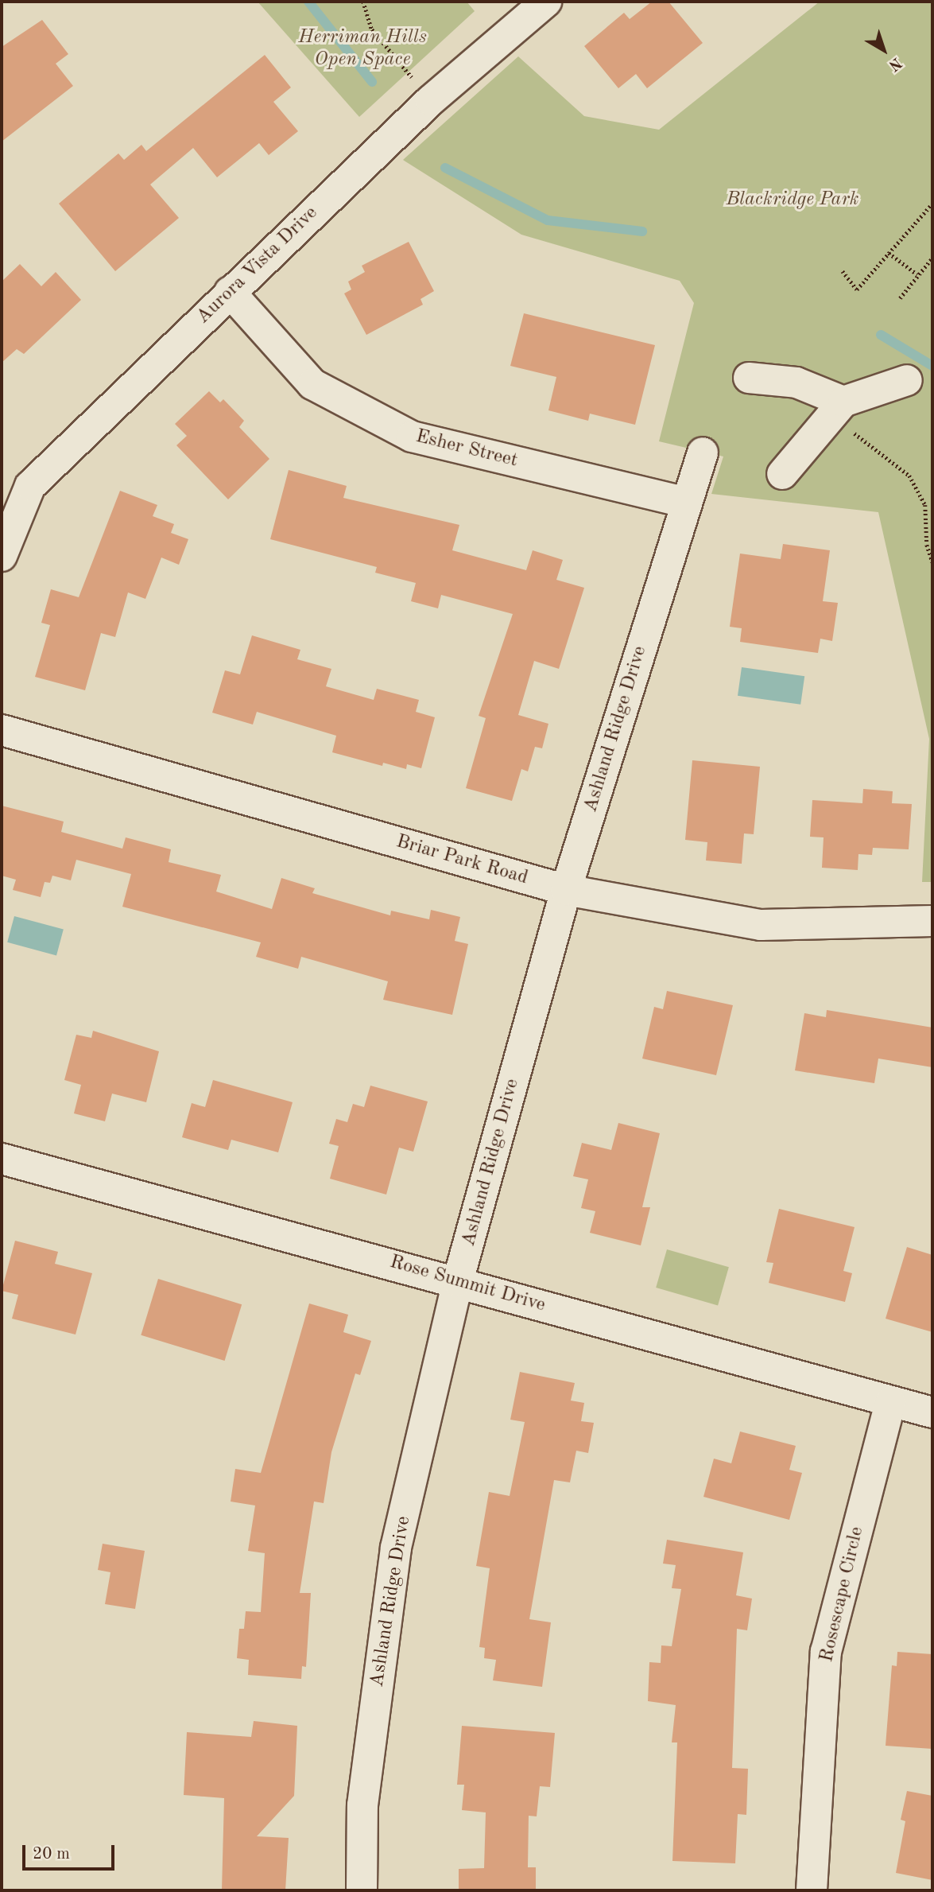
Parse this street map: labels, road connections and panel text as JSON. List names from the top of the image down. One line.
{"streets":{"street":["Aurora Vista Drive","Esher Street","Ashland Ridge Drive","Briar Park Road","Rose Summit Drive","Rosescape Circle"]},"crossings":[["Aurora Vista Drive","Esher Street"],["Esher Street","Ashland Ridge Drive"],["Ashland Ridge Drive","Briar Park Road"],["Ashland Ridge Drive","Rose Summit Drive"],["Rose Summit Drive","Rosescape Circle"]],"parks":["Herriman Hills Open Space","Blackridge Park"],"scale_bar":"20 m","north":"bottom right"}
